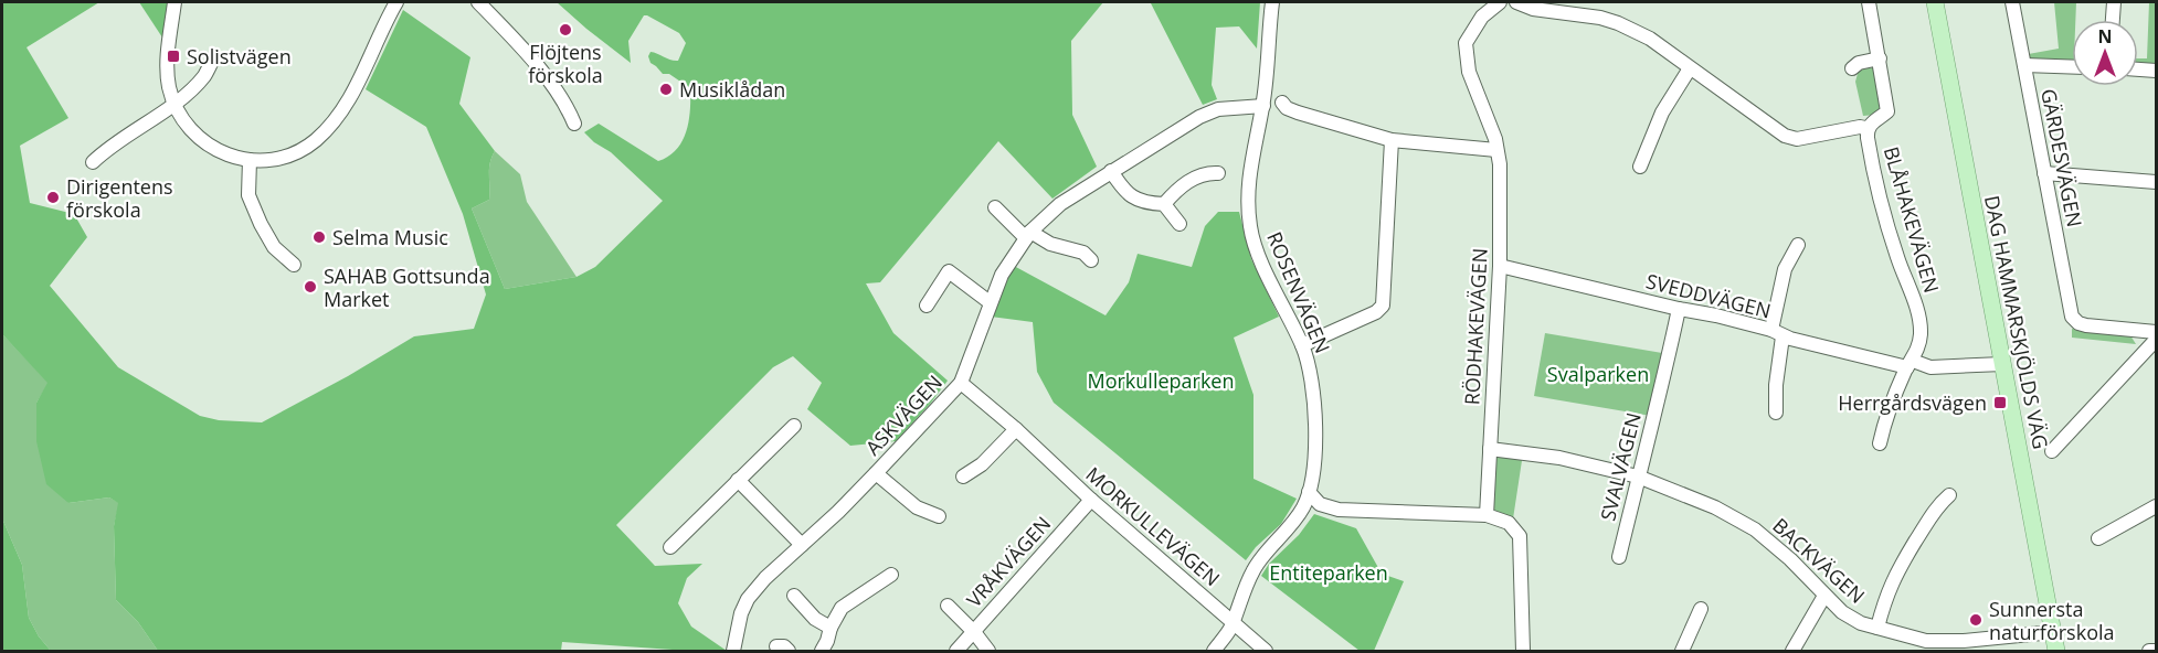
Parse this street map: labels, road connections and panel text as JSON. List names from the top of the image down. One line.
{"streets":{"main road":["DAG HAMMARSKJÖLDS VÄG"],"street":["GÄRDESVÄGEN","BLÅHAKEVÄGEN","ROSENVÄGEN","SVEDDVÄGEN","RÖDHAKEVÄGEN","ASKVÄGEN","SVALVÄGEN","MORKULLEVÄGEN","BACKVÄGEN","VRÅKVÄGEN"]},"crossings":[["BLÅHAKEVÄGEN","SVEDDVÄGEN"],["ROSENVÄGEN","MORKULLEVÄGEN"],["SVEDDVÄGEN","RÖDHAKEVÄGEN"],["SVEDDVÄGEN","SVALVÄGEN"],["DAG HAMMARSKJÖLDS VÄG","BACKVÄGEN"],["RÖDHAKEVÄGEN","BACKVÄGEN"],["ASKVÄGEN","MORKULLEVÄGEN"],["SVALVÄGEN","BACKVÄGEN"],["MORKULLEVÄGEN","VRÅKVÄGEN"]],"parks":["Svalparken","Morkulleparken","Entiteparken"],"places":{"other":["Flöjtens förskola","Musiklådan","Dirigentens förskola","Selma Music","SAHAB Gottsunda Market","Sunnersta naturförskola"],"transit":["Solistvägen","Herrgårdsvägen"]},"north":"top"}
